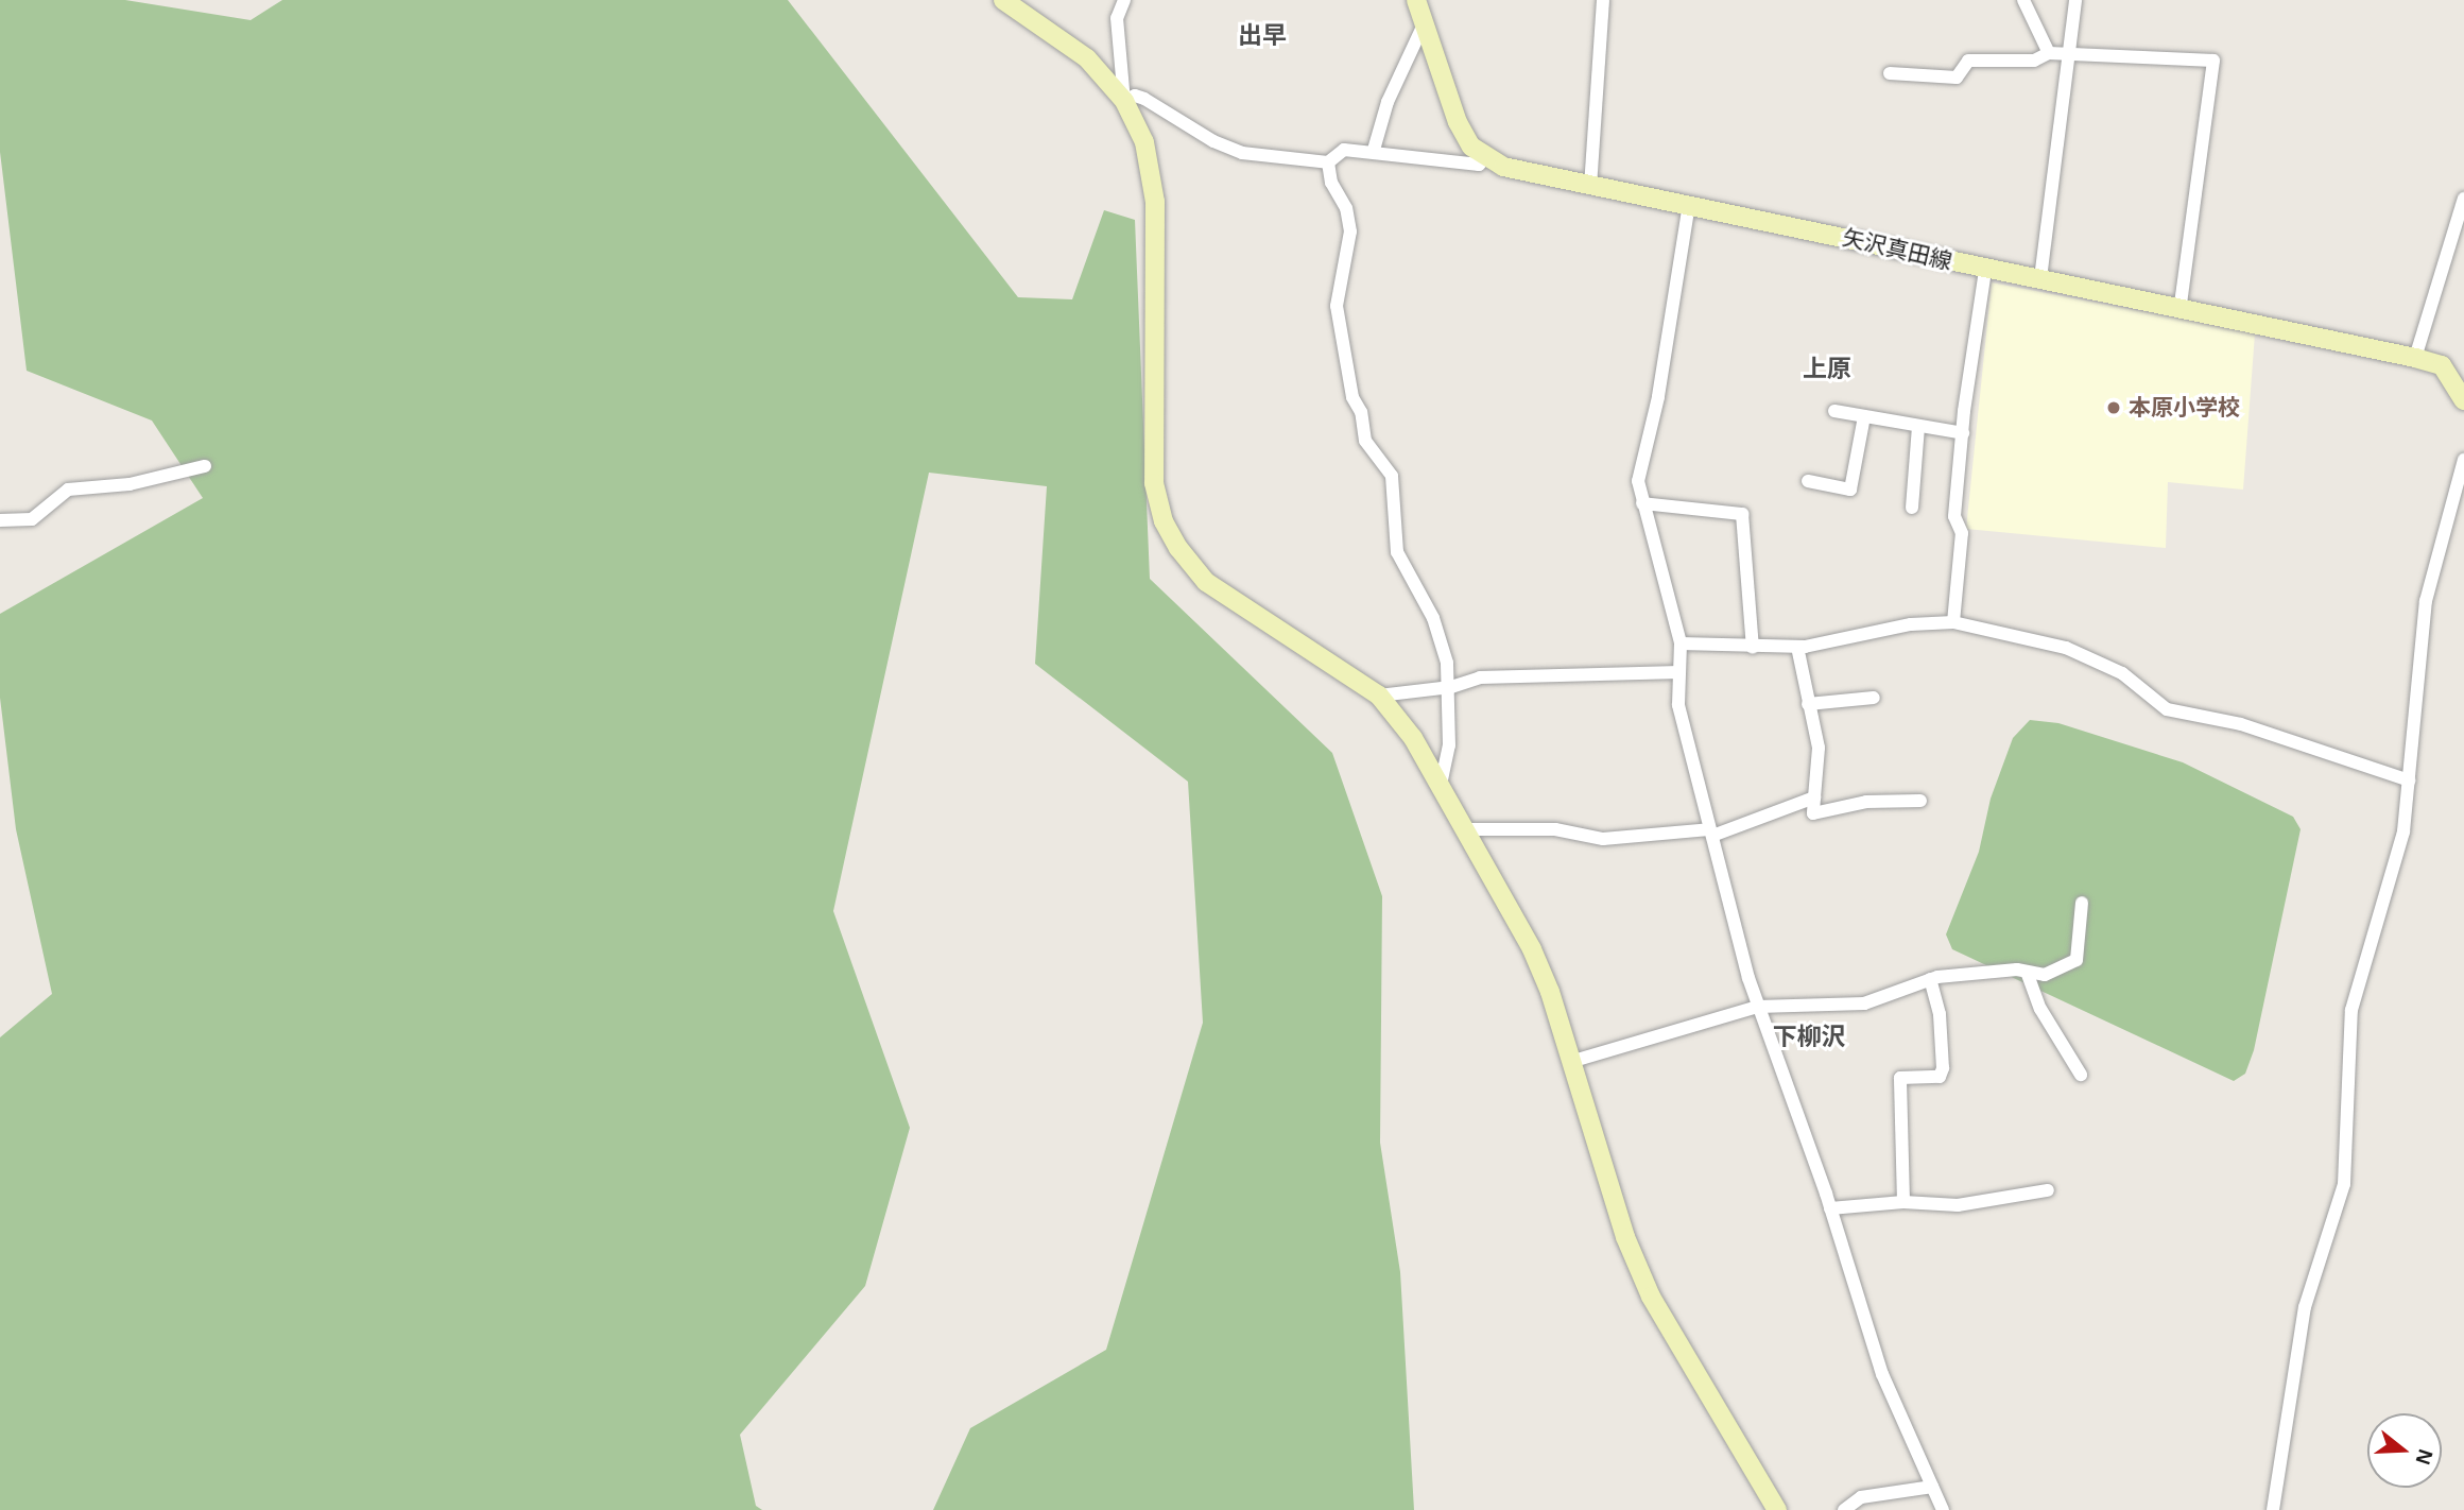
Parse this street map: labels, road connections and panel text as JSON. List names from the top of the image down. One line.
{"streets":{"street":["矢沢真田線"]},"districts":["出早","上原","下柳沢"],"places":["本原小学校"],"north":"right"}
